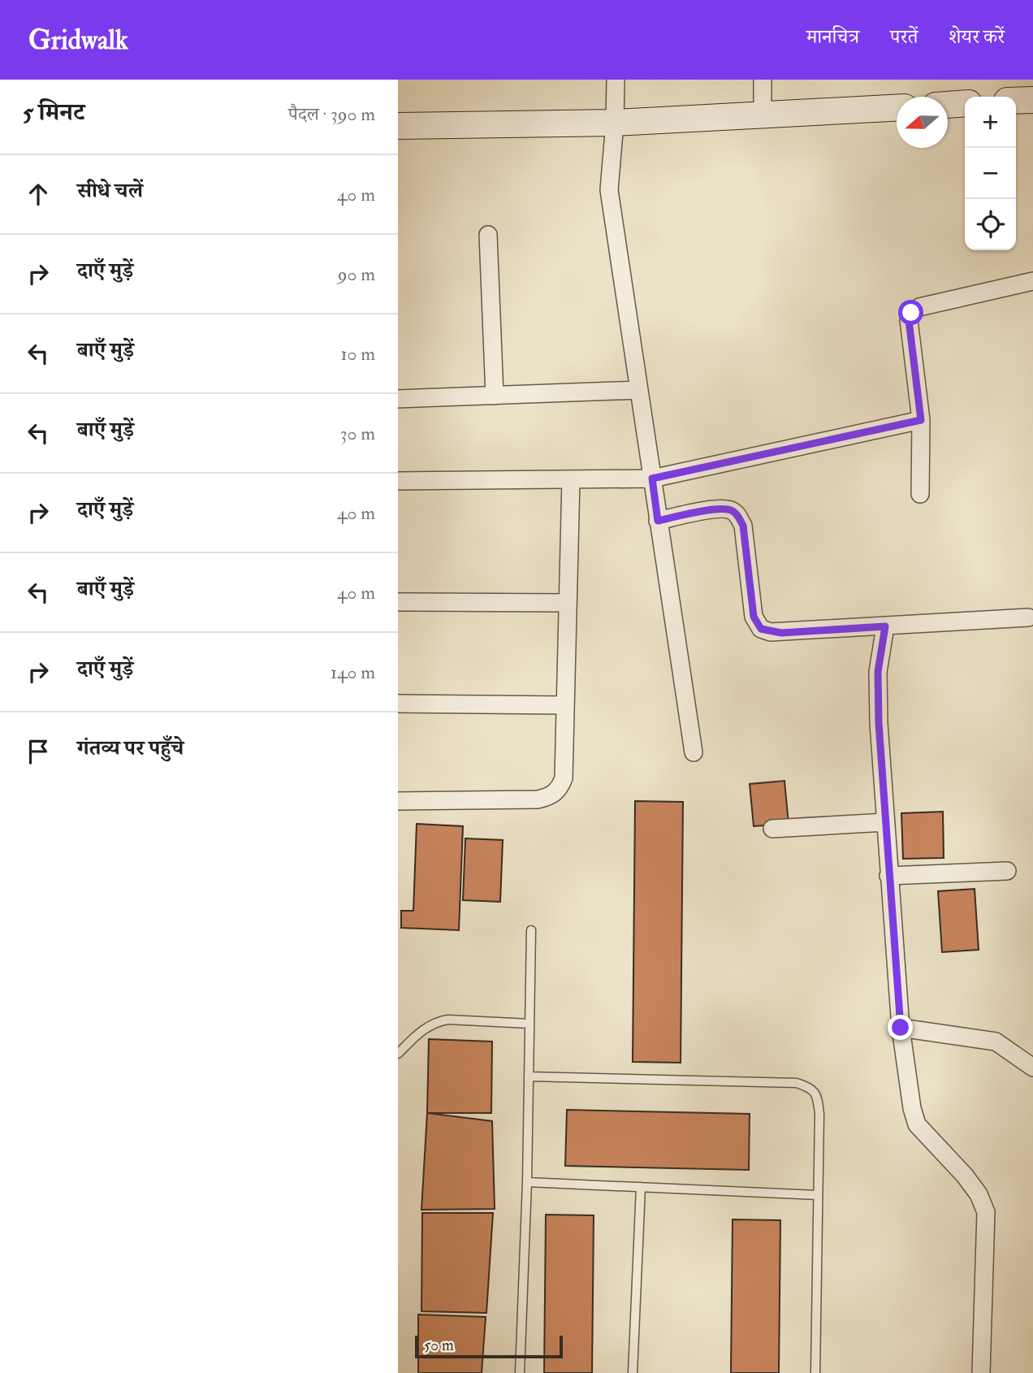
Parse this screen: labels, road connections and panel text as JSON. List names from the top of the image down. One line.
{"scale_bar":"50 m","north":"left","page":{"header":"Gridwalk","nav":["मानचित्र","परतें","शेयर करें"],"heading":["5 मिनट","पैदल · 390 m"],"map_buttons":["+","−"],"list":[["सीधे चलें","40 m"],["दाएँ मुड़ें","90 m"],["बाएँ मुड़ें","10 m"],["बाएँ मुड़ें","30 m"],["दाएँ मुड़ें","40 m"],["बाएँ मुड़ें","40 m"],["दाएँ मुड़ें","140 m"],"गंतव्य पर पहुँचे"],"scale":"50 m"}}
